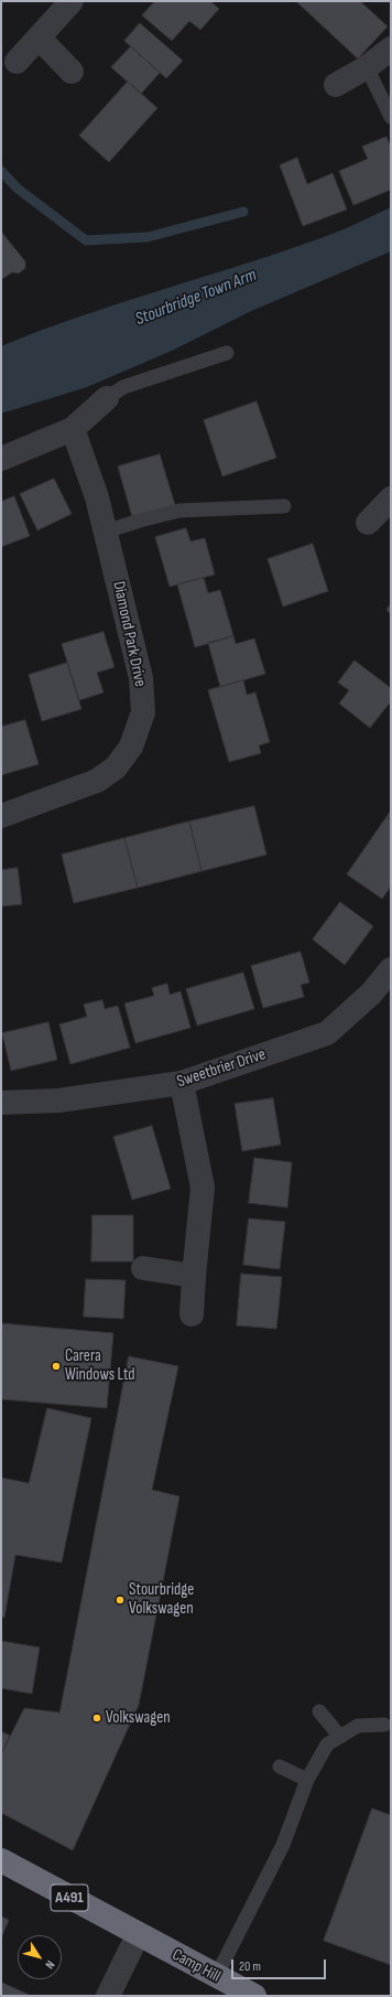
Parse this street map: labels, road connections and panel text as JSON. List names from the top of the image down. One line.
{"streets":{"highway":["A491","Camp Hill"],"street":["Diamond Park Drive","Sweetbrier Drive"]},"crossings":[["A491","Camp Hill"]],"water":["Stourbridge Town Arm"],"places":["Carera Windows Ltd","Stourbridge Volkswagen","Volkswagen"],"scale_bar":"20 m","north":"bottom right"}
